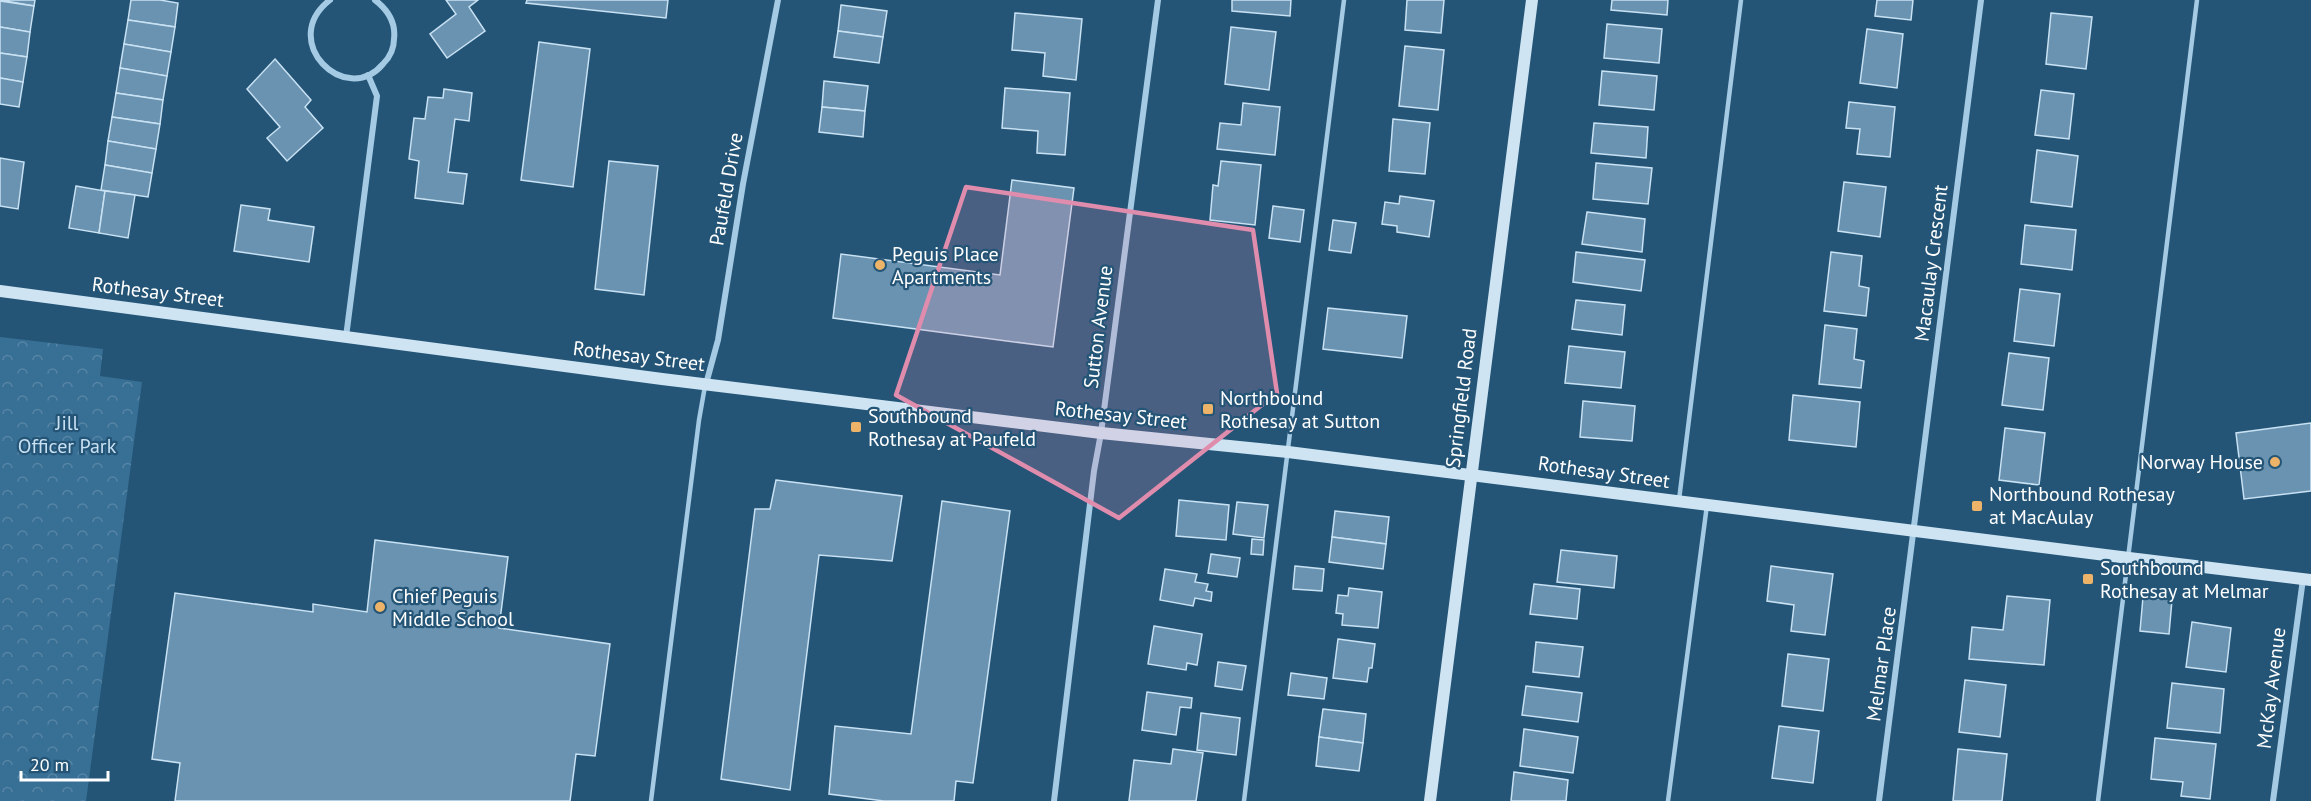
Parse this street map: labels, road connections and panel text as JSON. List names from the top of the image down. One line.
{"streets":{"street":["Paufeld Drive","Macaulay Crescent","Rothesay Street","Sutton Avenue","Springfield Road","Melmar Place","McKay Avenue"]},"crossings":[["Paufeld Drive","Rothesay Street"],["Macaulay Crescent","Rothesay Street"],["Macaulay Crescent","Melmar Place"],["Rothesay Street","Sutton Avenue"],["Rothesay Street","Springfield Road"],["Rothesay Street","Melmar Place"],["Rothesay Street","McKay Avenue"]],"parks":["Jill Officer Park"],"places":{"other":["Peguis Place Apartments","Norway House","Chief Peguis Middle School"],"transit":["Northbound Rothesay at Sutton","Southbound Rothesay at Paufeld","Northbound Rothesay at MacAulay","Southbound Rothesay at Melmar"]},"scale_bar":"20 m"}
